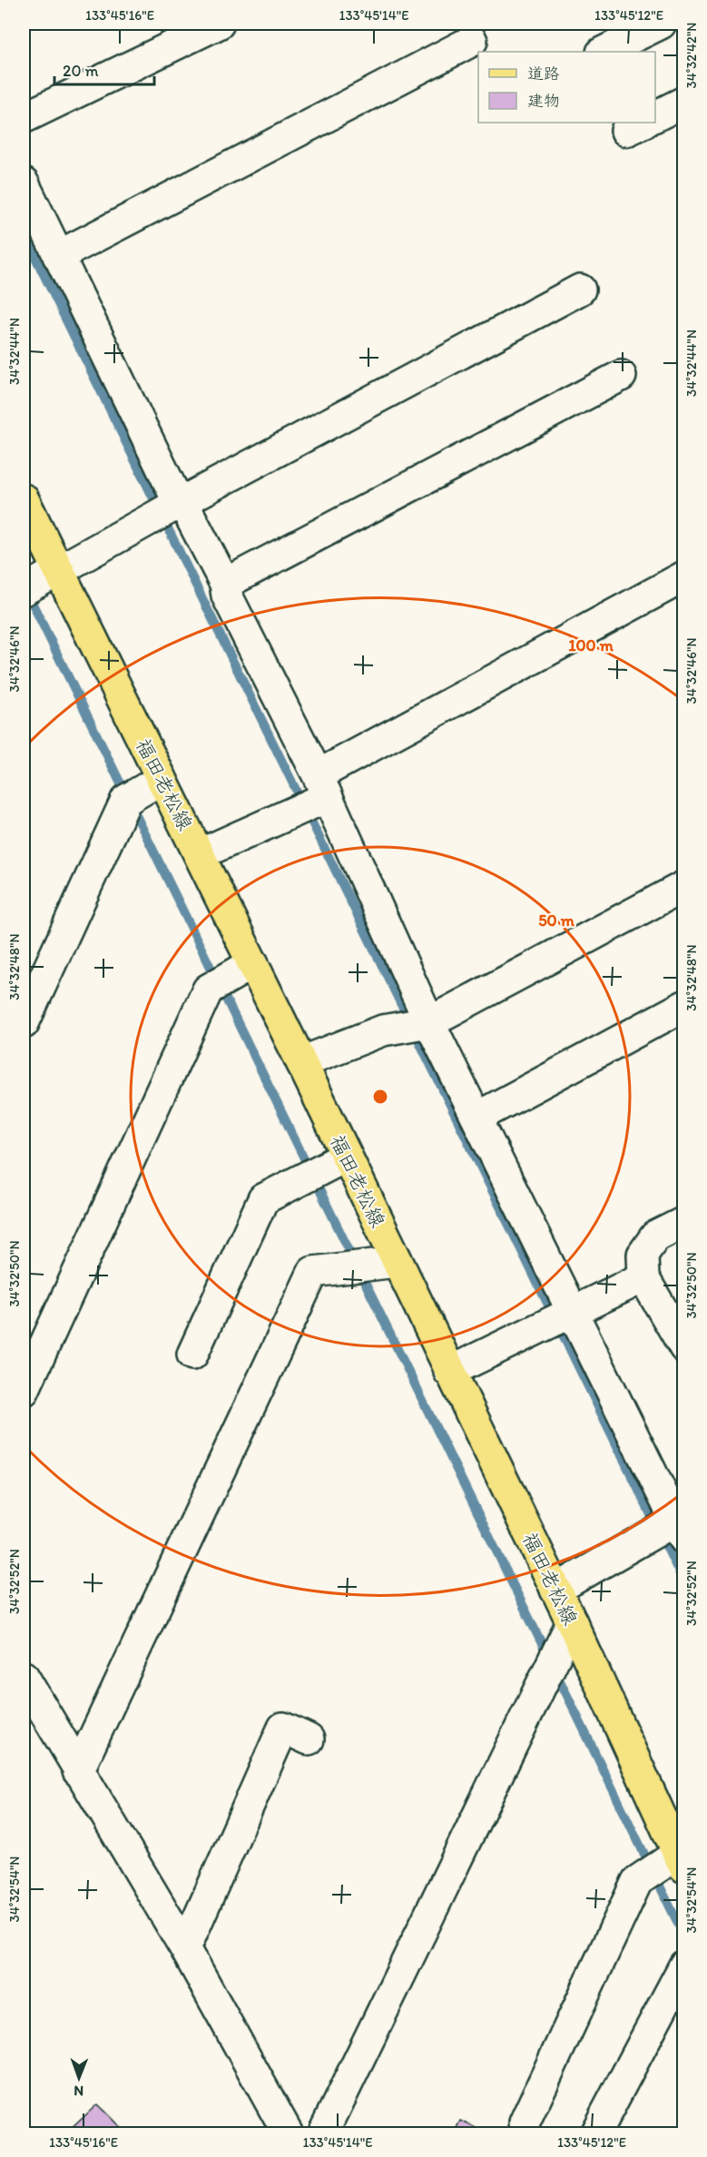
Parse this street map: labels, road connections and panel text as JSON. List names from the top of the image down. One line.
{"streets":{"main road":["福田老松線"]},"legend":["道路","建物"],"scale_bar":"20 m","north":"bottom","coordinates":["133°45'16\"E","133°45'14\"E","133°45'12\"E","34°32'42\"N","34°32'44\"N","34°32'46\"N","34°32'48\"N","34°32'50\"N","34°32'52\"N","34°32'54\"N"],"rings":["100 m","50 m"]}
